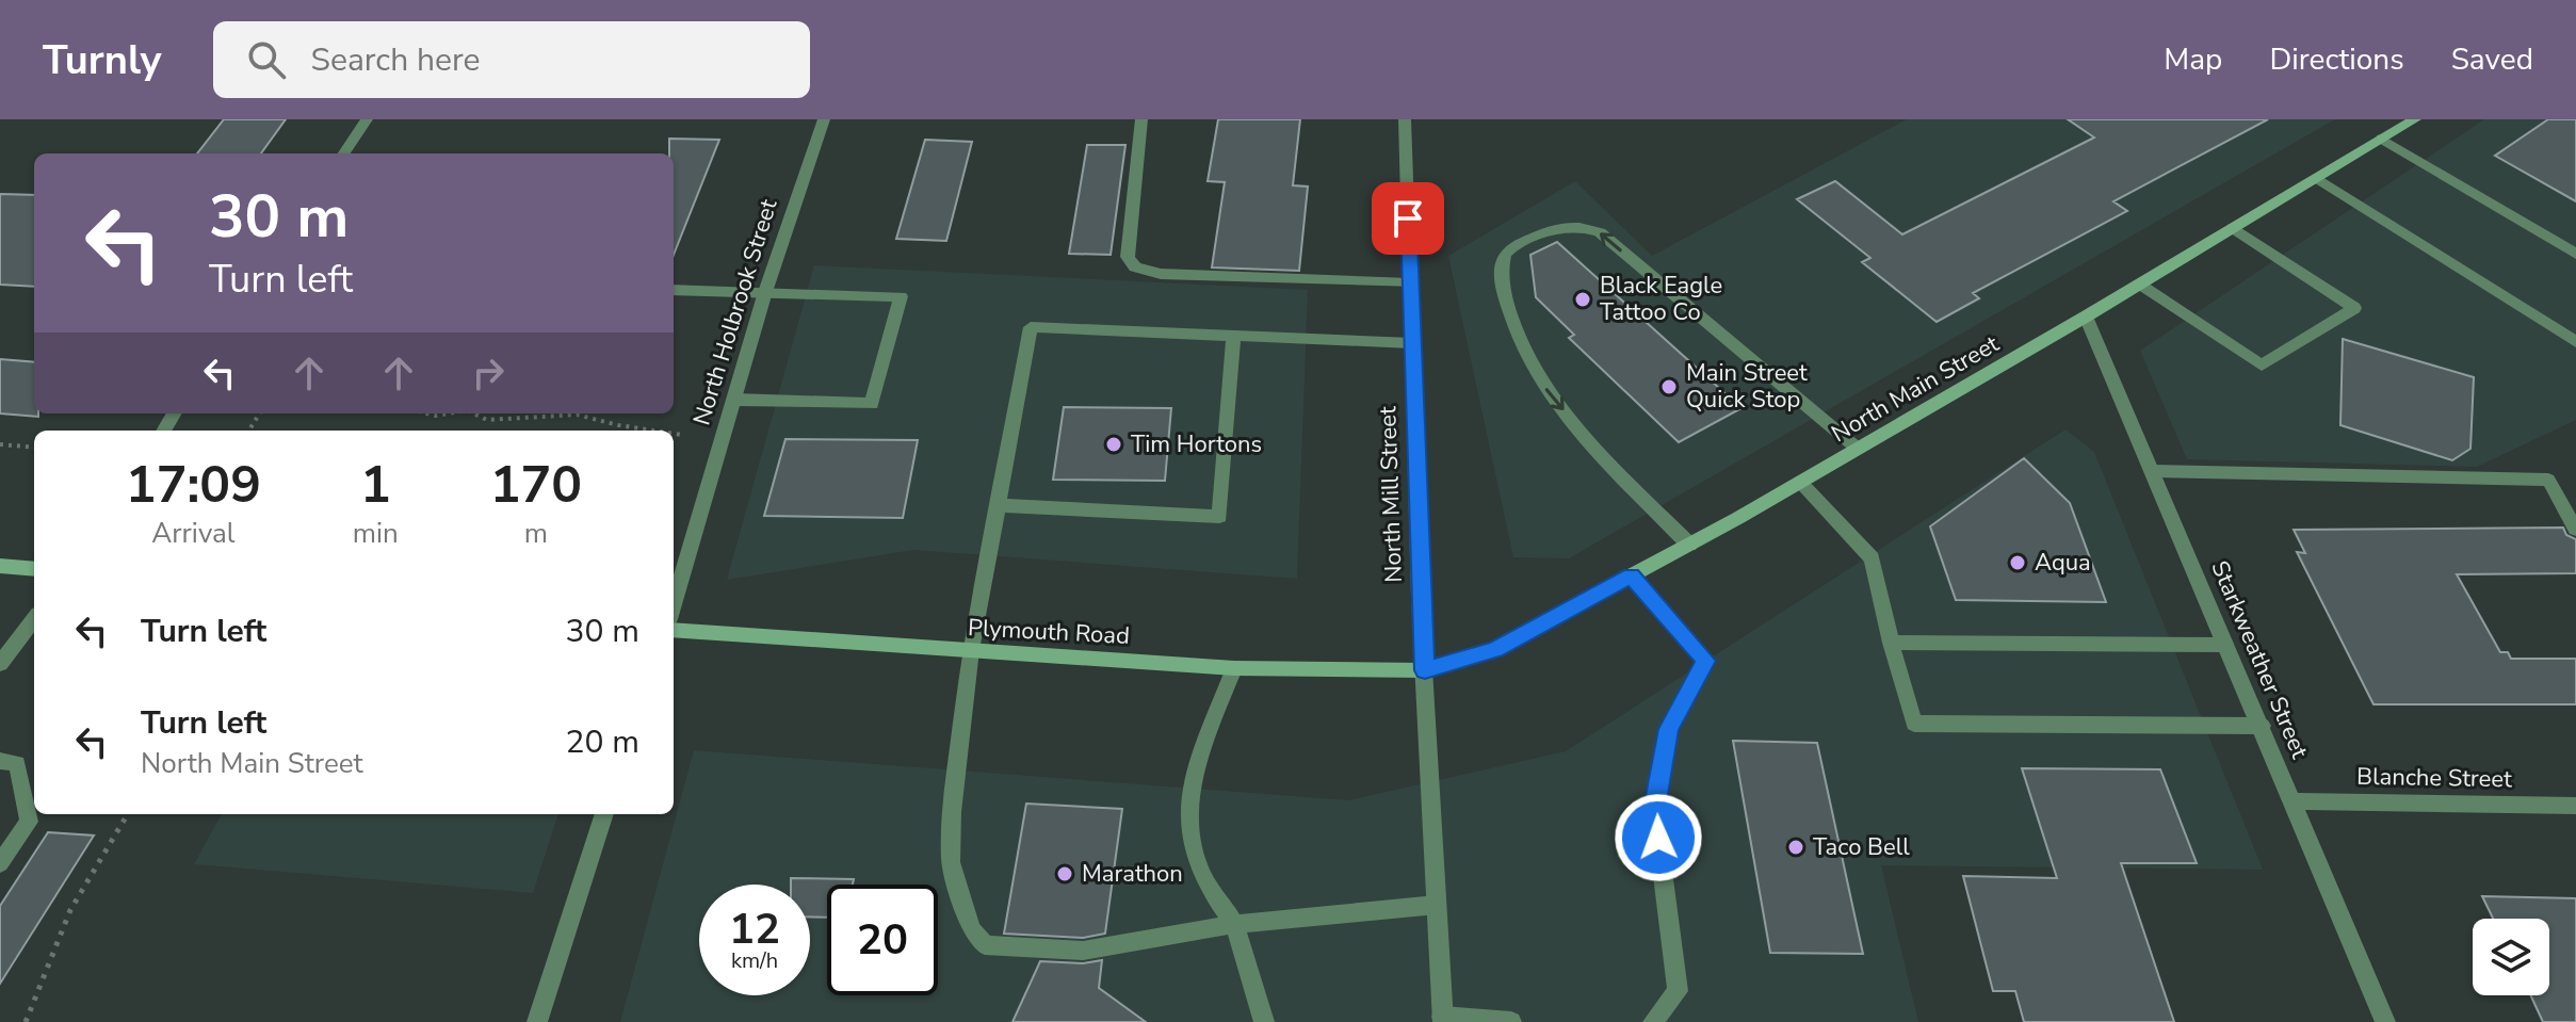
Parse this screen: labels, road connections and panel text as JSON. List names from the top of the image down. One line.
{"streets":{"main road":["North Main Street","Plymouth Road"],"street":["North Holbrook Street","North Mill Street","Starkweather Street","Blanche Street"]},"crossings":[["North Main Street","North Mill Street"],["North Main Street","Plymouth Road"],["North Main Street","Starkweather Street"],["North Mill Street","Plymouth Road"],["Starkweather Street","Blanche Street"]],"places":["Black Eagle Tattoo Co","Main Street Quick Stop","Tim Hortons","Aqua","Taco Bell","Marathon"],"page":{"header":"Turnly","search":"Search here","nav":["Map","Directions","Saved"],"turn":["30 m","Turn left"],"eta":["17:09","Arrival","1","min","170","m"],"list":[{"name":"Turn left","value":"30 m"},{"name":"Turn left","note":"North Main Street","value":"20 m"}],"speed":"12 km/h","limit":"20"}}
